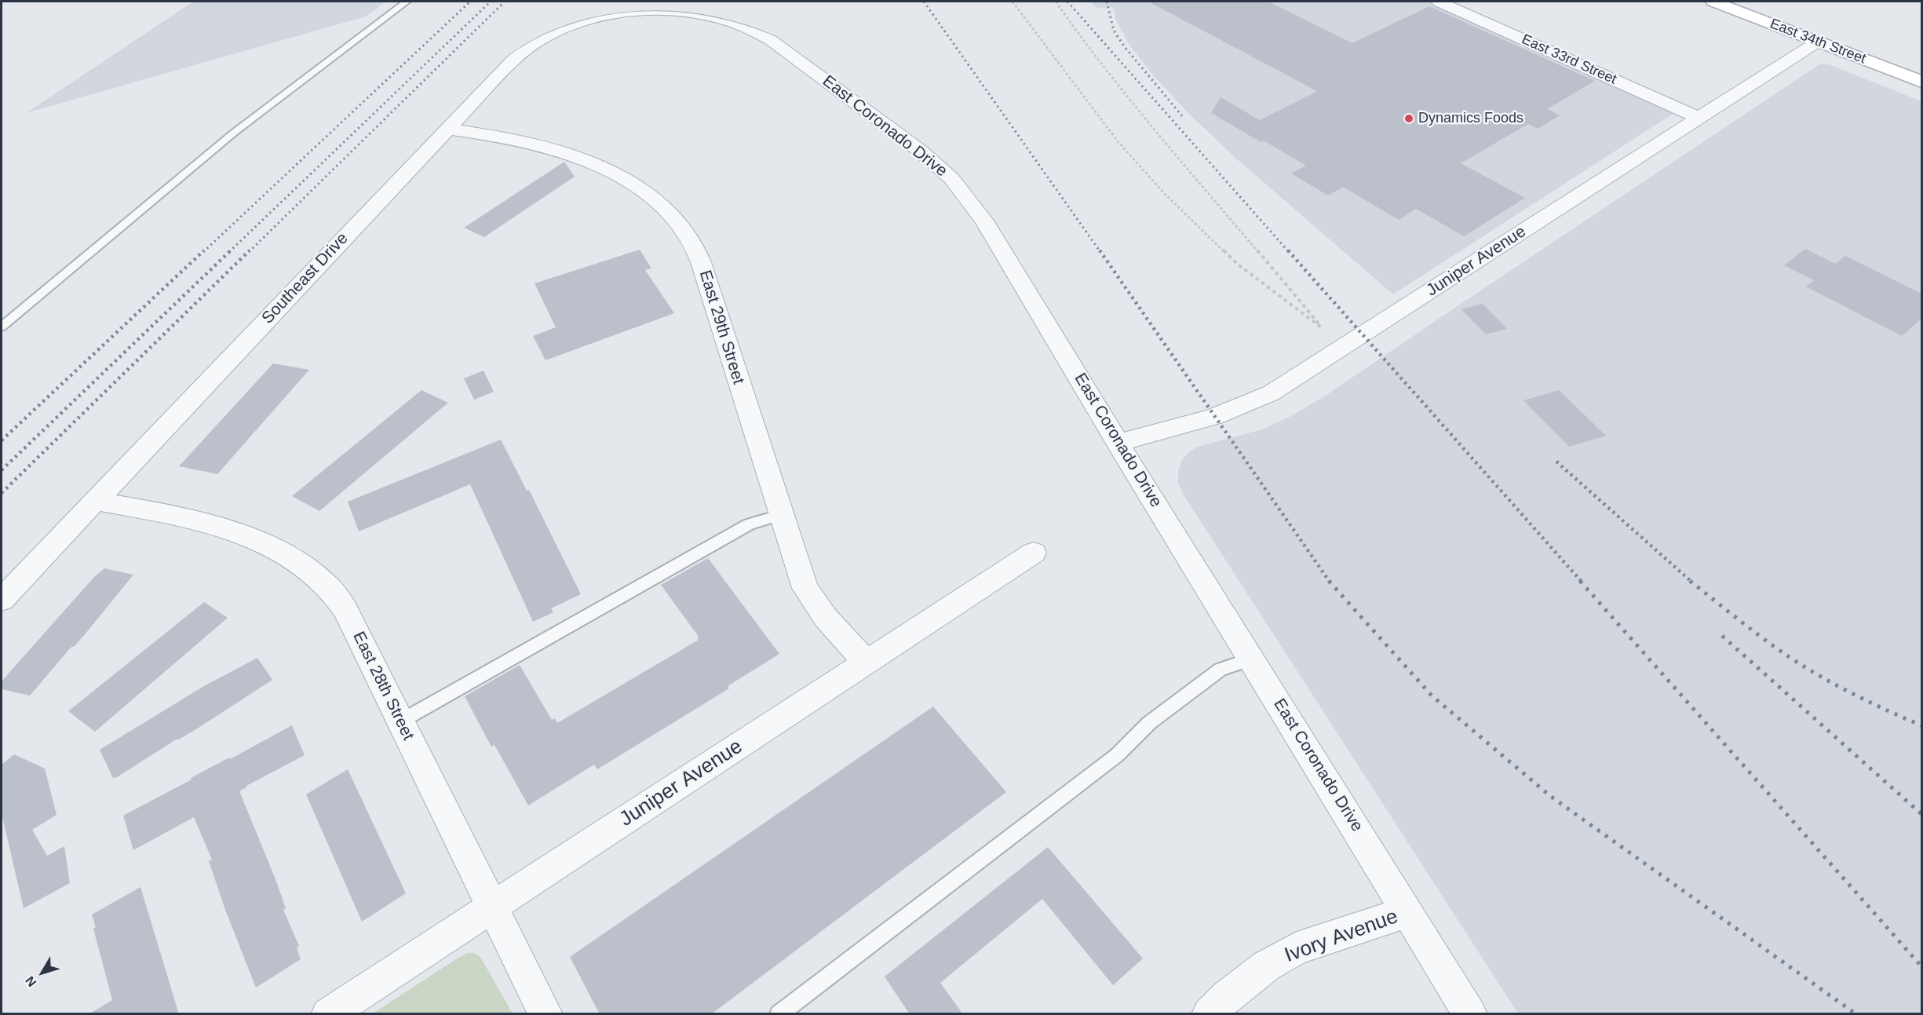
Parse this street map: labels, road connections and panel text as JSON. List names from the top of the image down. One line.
{"streets":{"main road":["East 34th Street"],"street":["East 33rd Street","East Coronado Drive","Juniper Avenue","Southeast Drive","East 29th Street","East 28th Street","Ivory Avenue"]},"crossings":[["East 34th Street","Juniper Avenue"],["East 33rd Street","Juniper Avenue"],["East Coronado Drive","Juniper Avenue"],["East Coronado Drive","Southeast Drive"],["East Coronado Drive","Ivory Avenue"],["Juniper Avenue","East 29th Street"],["Juniper Avenue","East 28th Street"],["Southeast Drive","East 29th Street"],["Southeast Drive","East 28th Street"]],"places":["Dynamics Foods"],"north":"bottom left"}
